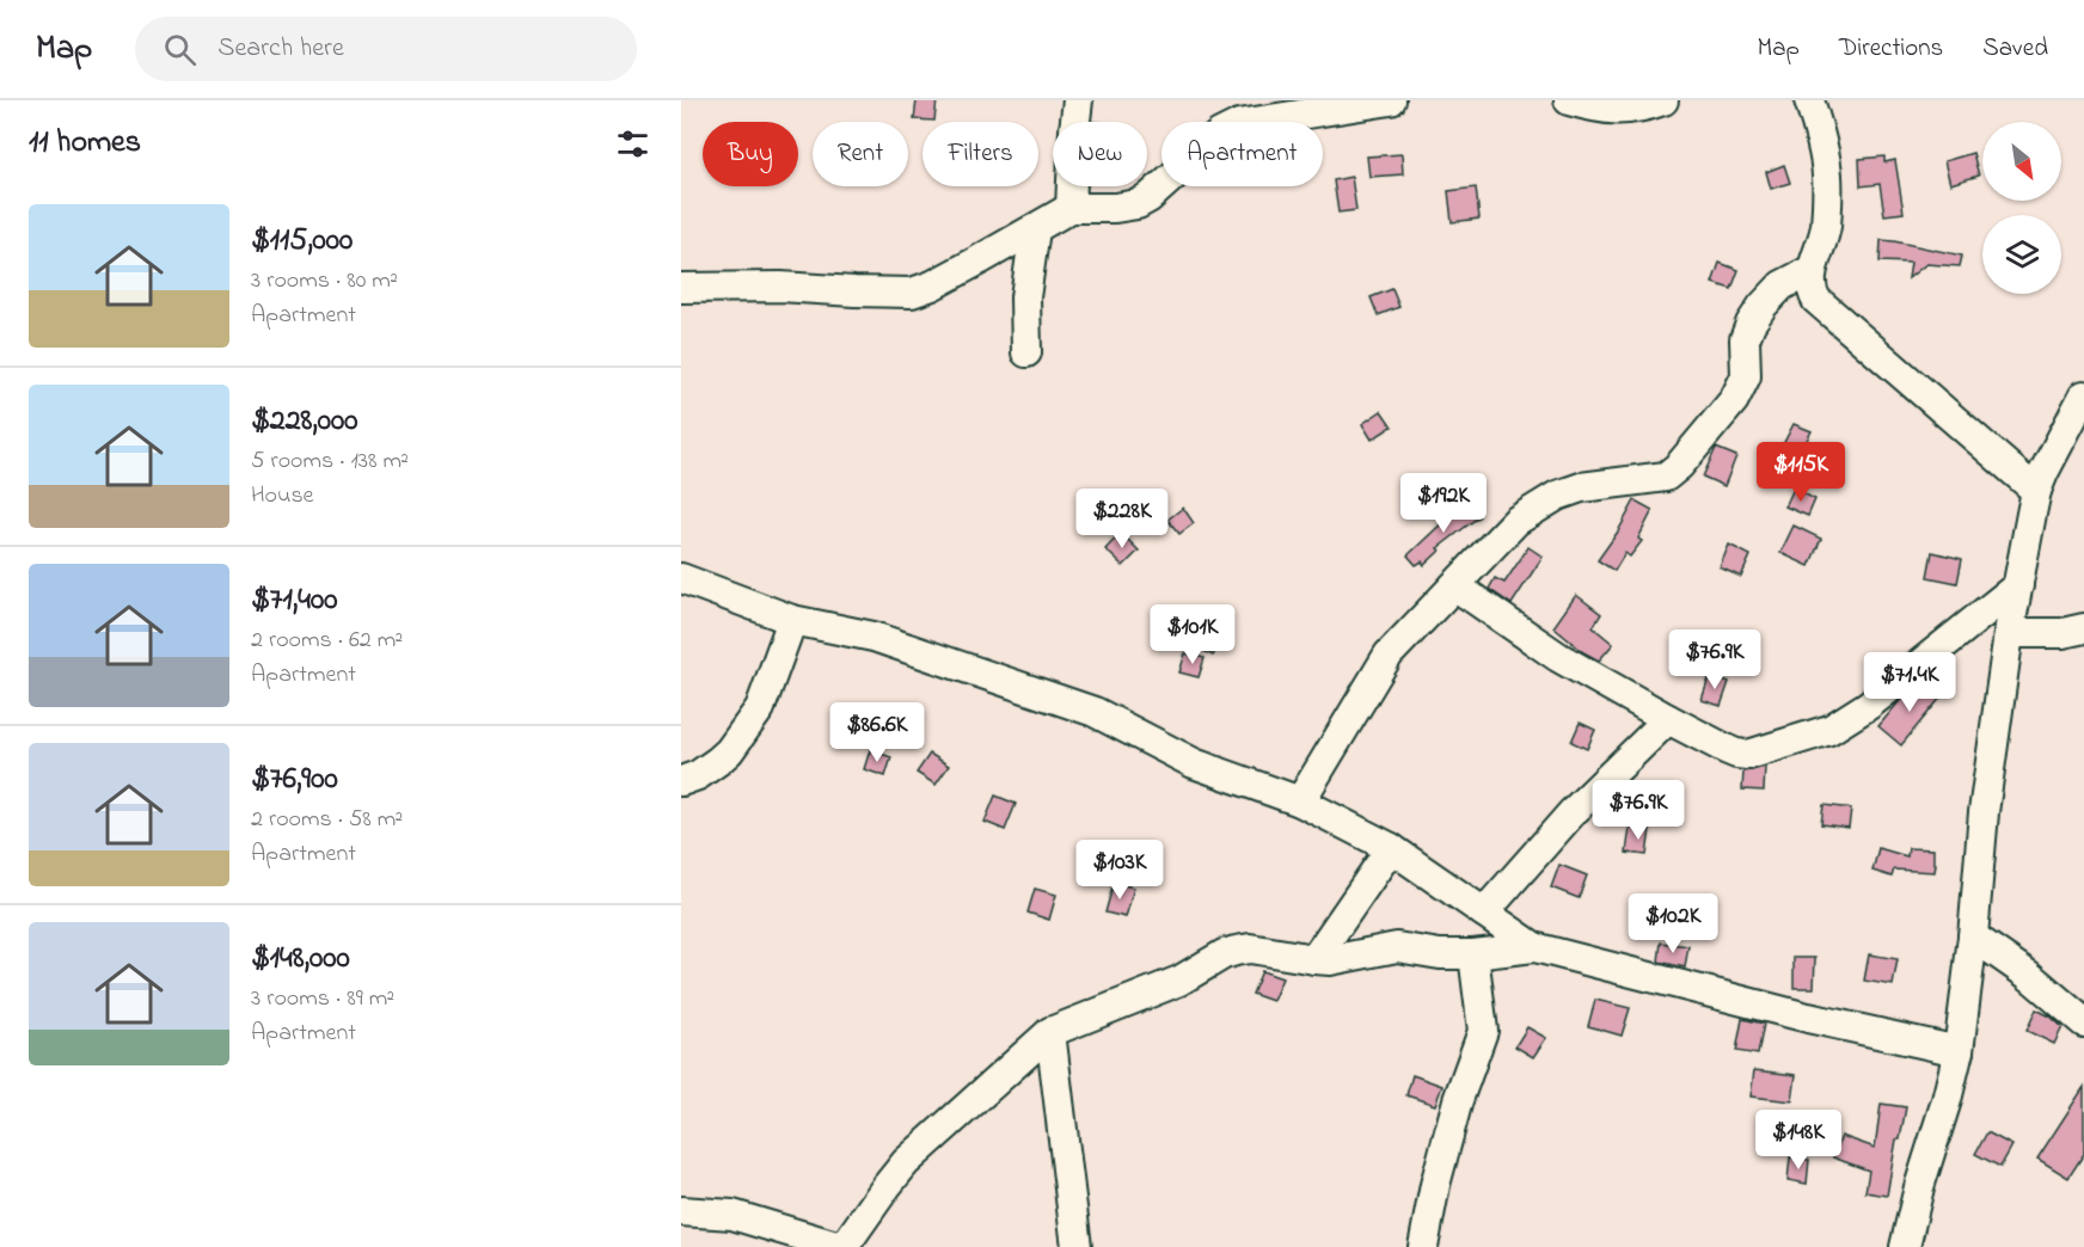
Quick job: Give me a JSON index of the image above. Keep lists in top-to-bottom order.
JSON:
{
  "north": "bottom right",
  "page": {
    "header": "Map",
    "search": "Search here",
    "nav": ["Map", "Directions", "Saved"],
    "heading": "11 homes",
    "chip": [
      "Buy",
      "Rent",
      "Filters",
      "New",
      "Apartment"
    ],
    "list": [
      {
        "name": "$115,000",
        "note": "3 rooms · 80 m² · Apartment"
      },
      {
        "name": "$228,000",
        "note": "5 rooms · 138 m² · House"
      },
      {
        "name": "$71,400",
        "note": "2 rooms · 62 m² · Apartment"
      },
      {
        "name": "$76,900",
        "note": "2 rooms · 58 m² · Apartment"
      },
      {
        "name": "$148,000",
        "note": "3 rooms · 89 m² · Apartment"
      }
    ],
    "price": [
      "$115K",
      "$192K",
      "$228K",
      "$101K",
      "$76.9K",
      "$71.4K",
      "$86.6K",
      "$76.9K",
      "$103K",
      "$102K",
      "$148K"
    ]
  }
}
